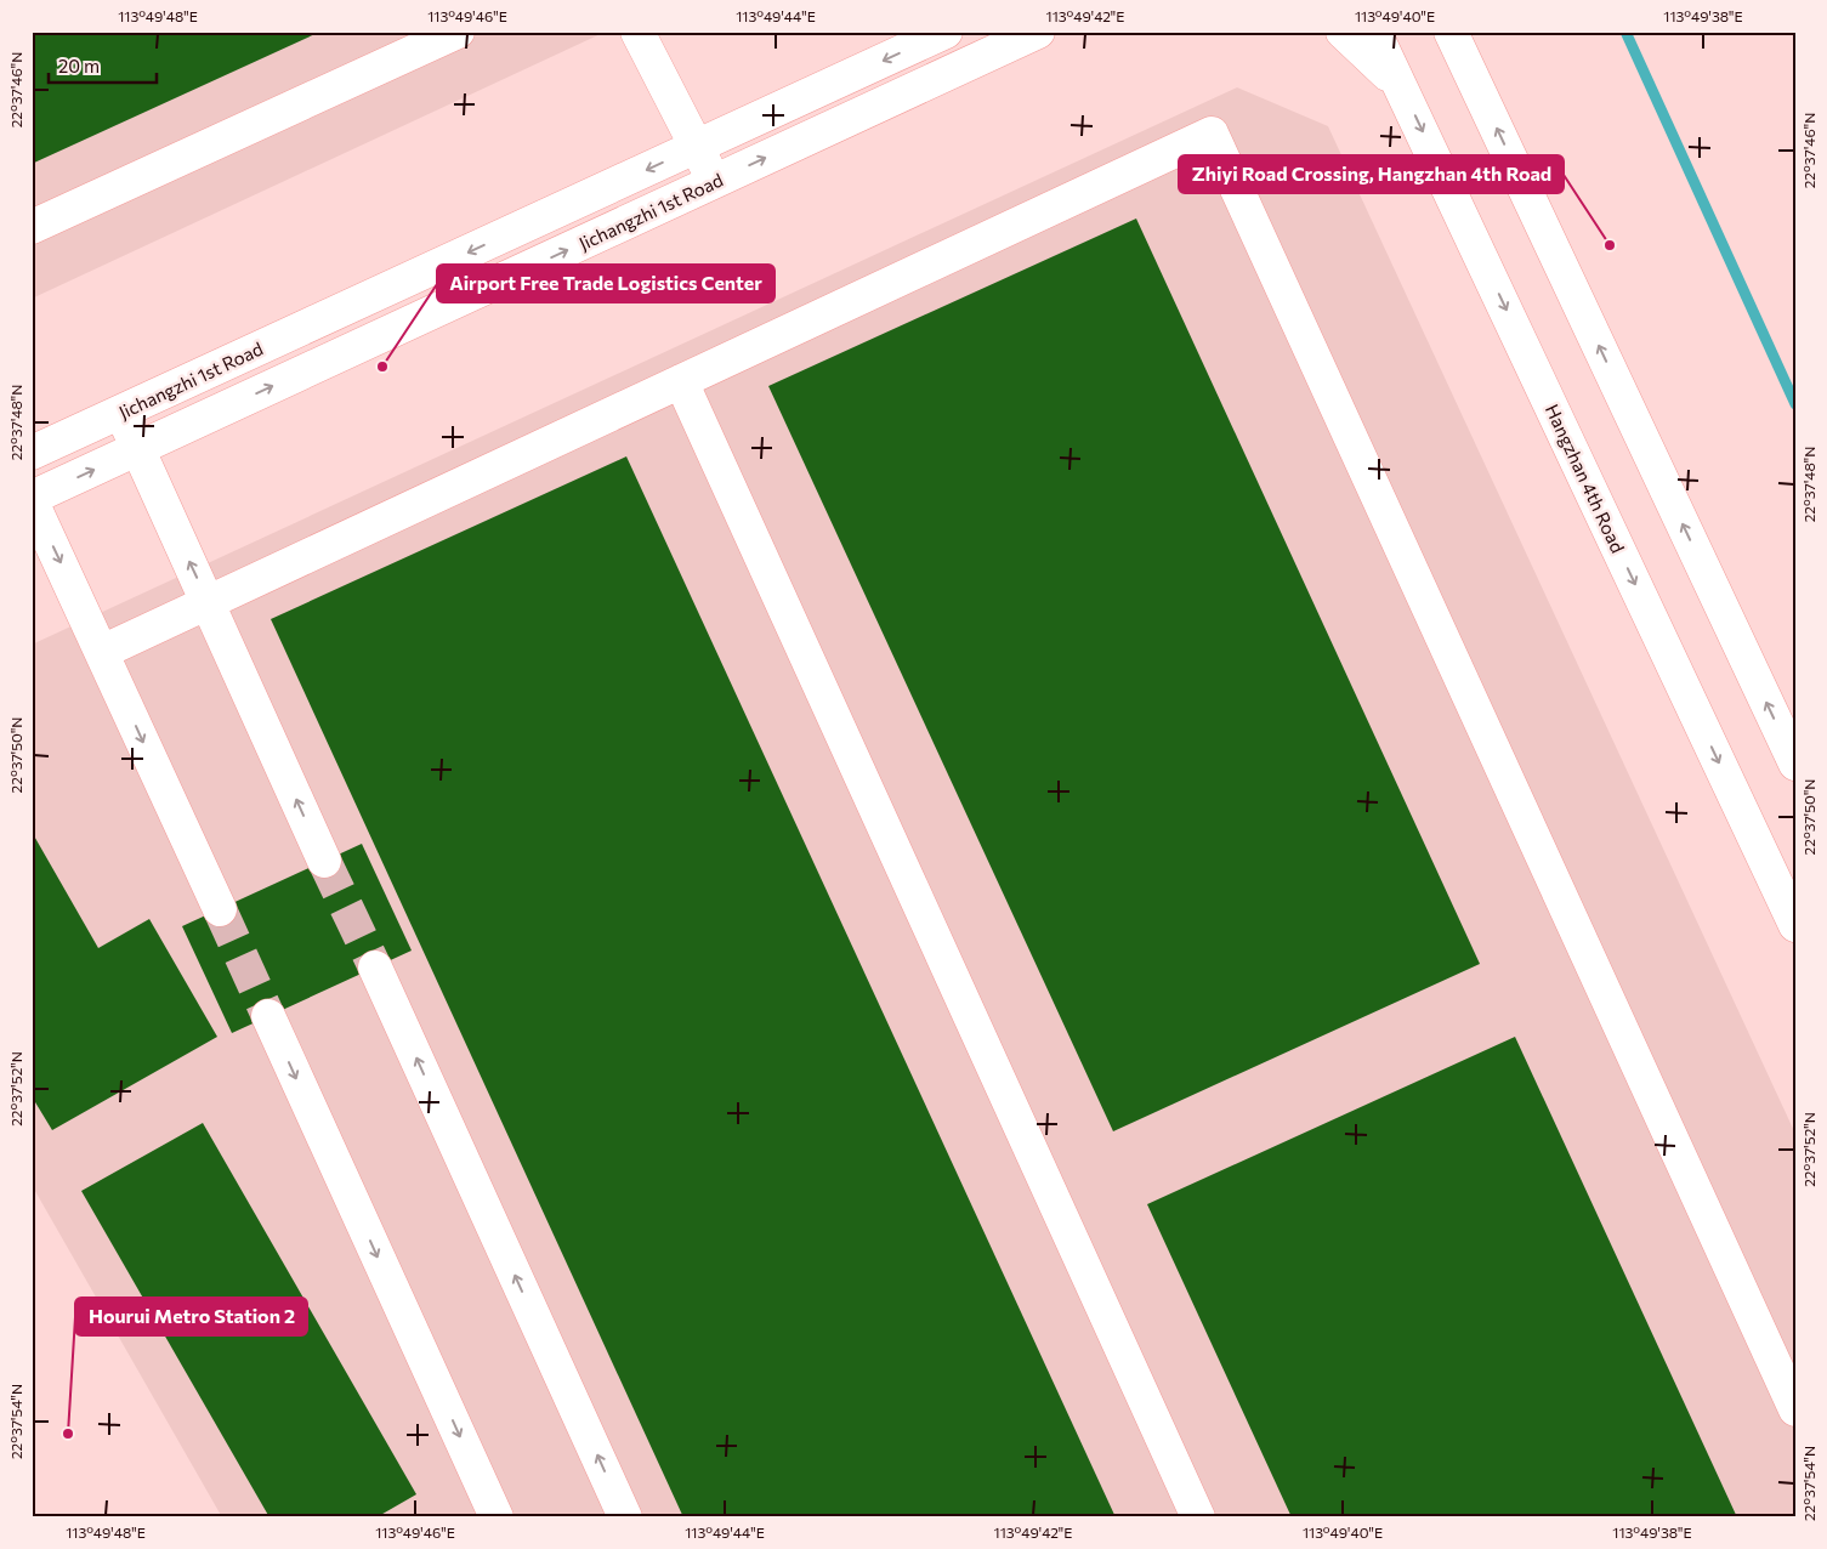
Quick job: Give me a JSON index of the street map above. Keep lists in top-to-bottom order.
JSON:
{
  "streets": {
    "street": ["Jichangzhi 1st Road", "Hangzhan 4th Road"]
  },
  "places": ["Zhiyi Road Crossing, Hangzhan 4th Road", "Airport Free Trade Logistics Center", "Hourui Metro Station 2"],
  "scale_bar": "20 m",
  "coordinates": [
    "113°49'48\"E",
    "113°49'46\"E",
    "113°49'44\"E",
    "113°49'42\"E",
    "113°49'40\"E",
    "113°49'38\"E",
    "22°37'46\"N",
    "22°37'48\"N",
    "22°37'50\"N",
    "22°37'52\"N",
    "22°37'54\"N"
  ]
}
